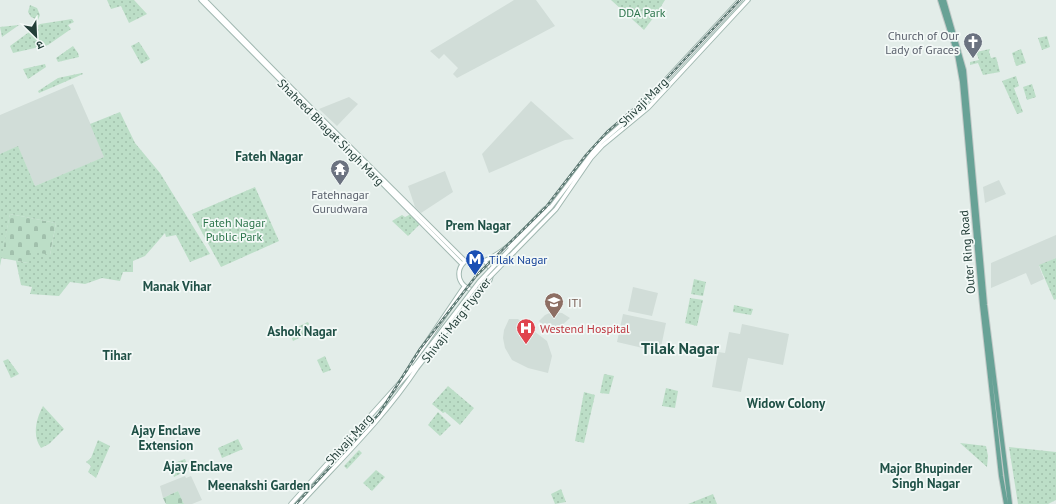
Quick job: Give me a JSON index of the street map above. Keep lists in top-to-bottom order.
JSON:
{
  "streets": {
    "main road": [
      "Shivaji Marg",
      "Shaheed Bhagat Singh Marg",
      "Outer Ring Road",
      "Shivaji Marg Flyover"
    ]
  },
  "crossings": [
    ["Shivaji Marg", "Shivaji Marg Flyover"]
  ],
  "districts": [
    "Fateh Nagar",
    "Prem Nagar",
    "Manak Vihar",
    "Ashok Nagar",
    "Tilak Nagar",
    "Tihar",
    "Widow Colony",
    "Ajay Enclave Extension",
    "Ajay Enclave",
    "Major Bhupinder Singh Nagar",
    "Meenakshi Garden"
  ],
  "parks": ["DDA Park", "Fateh Nagar Public Park"],
  "places": {
    "church": ["Church of Our Lady of Graces"],
    "temple": ["Fatehnagar Gurudwara"],
    "metro station": ["Tilak Nagar"],
    "school or university": ["ITI"],
    "hospital": ["Westend Hospital"]
  },
  "north": "bottom right"
}
